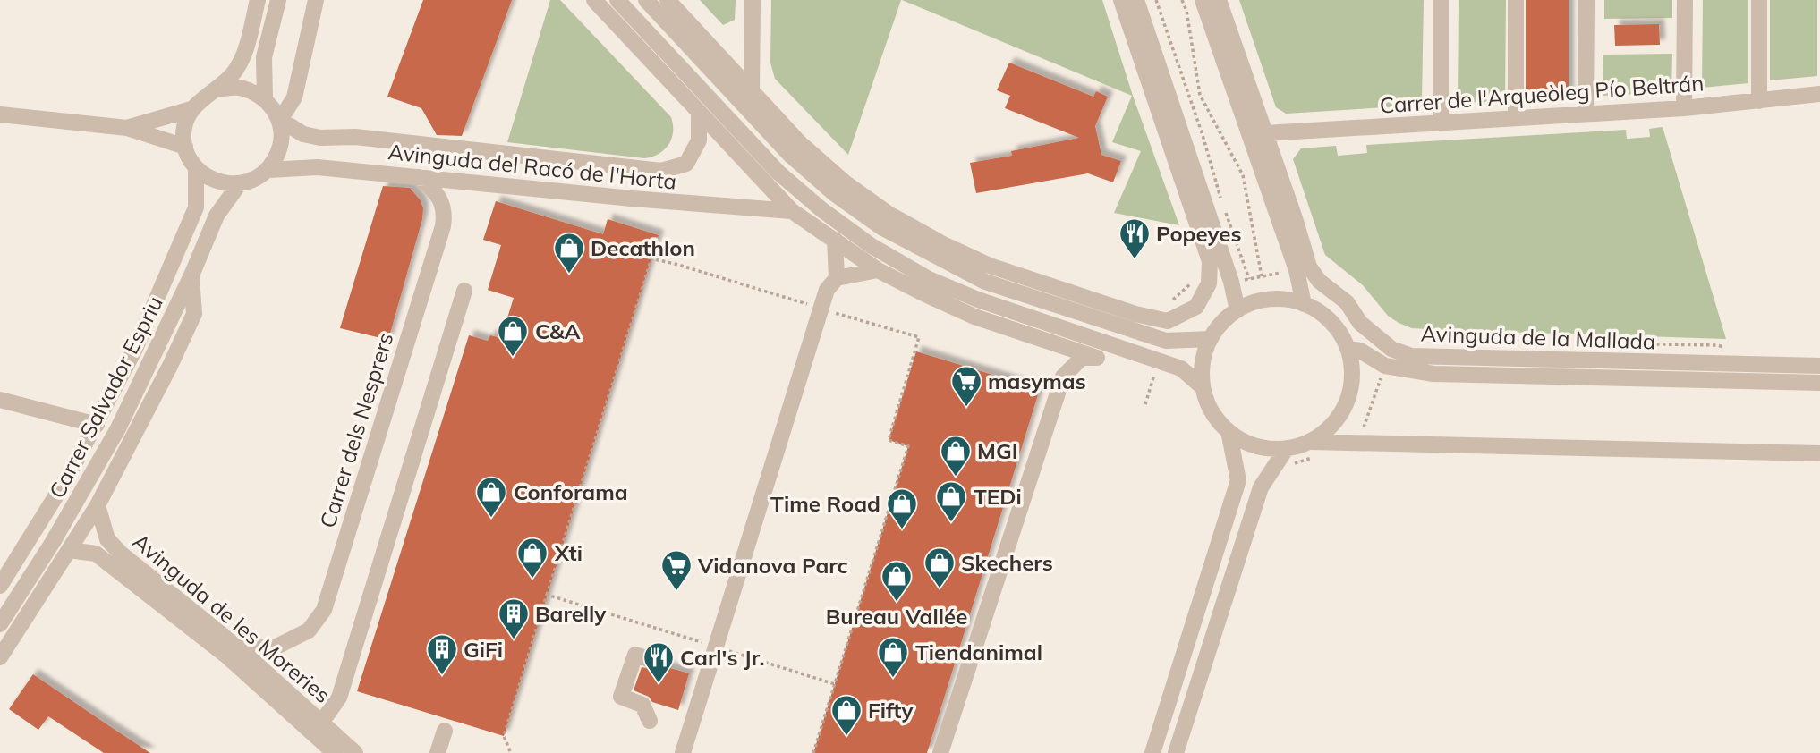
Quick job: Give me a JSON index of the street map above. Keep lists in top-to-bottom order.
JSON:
{
  "streets": {
    "street": [
      "Carrer de l'Arqueòleg Pío Beltrán",
      "Avinguda del Racó de l'Horta",
      "Avinguda de la Mallada",
      "Carrer Salvador Espriu",
      "Carrer dels Nesprers",
      "Avinguda de les Moreries"
    ]
  },
  "crossings": [
    ["Carrer de l'Arqueòleg Pío Beltrán", "Avinguda de la Mallada"],
    ["Avinguda del Racó de l'Horta", "Carrer Salvador Espriu"],
    ["Avinguda del Racó de l'Horta", "Carrer dels Nesprers"],
    ["Carrer dels Nesprers", "Avinguda de les Moreries"]
  ],
  "places": {
    "restaurant": ["Popeyes", "Carl's Jr."],
    "shop": [
      "Decathlon",
      "C&A",
      "MGI",
      "Conforama",
      "TEDi",
      "Time Road",
      "Xti",
      "Skechers",
      "Bureau Vallée",
      "Tiendanimal",
      "Fifty"
    ],
    "supermarket": ["masymas", "Vidanova Parc"],
    "building": ["Barelly", "GiFi"]
  }
}
